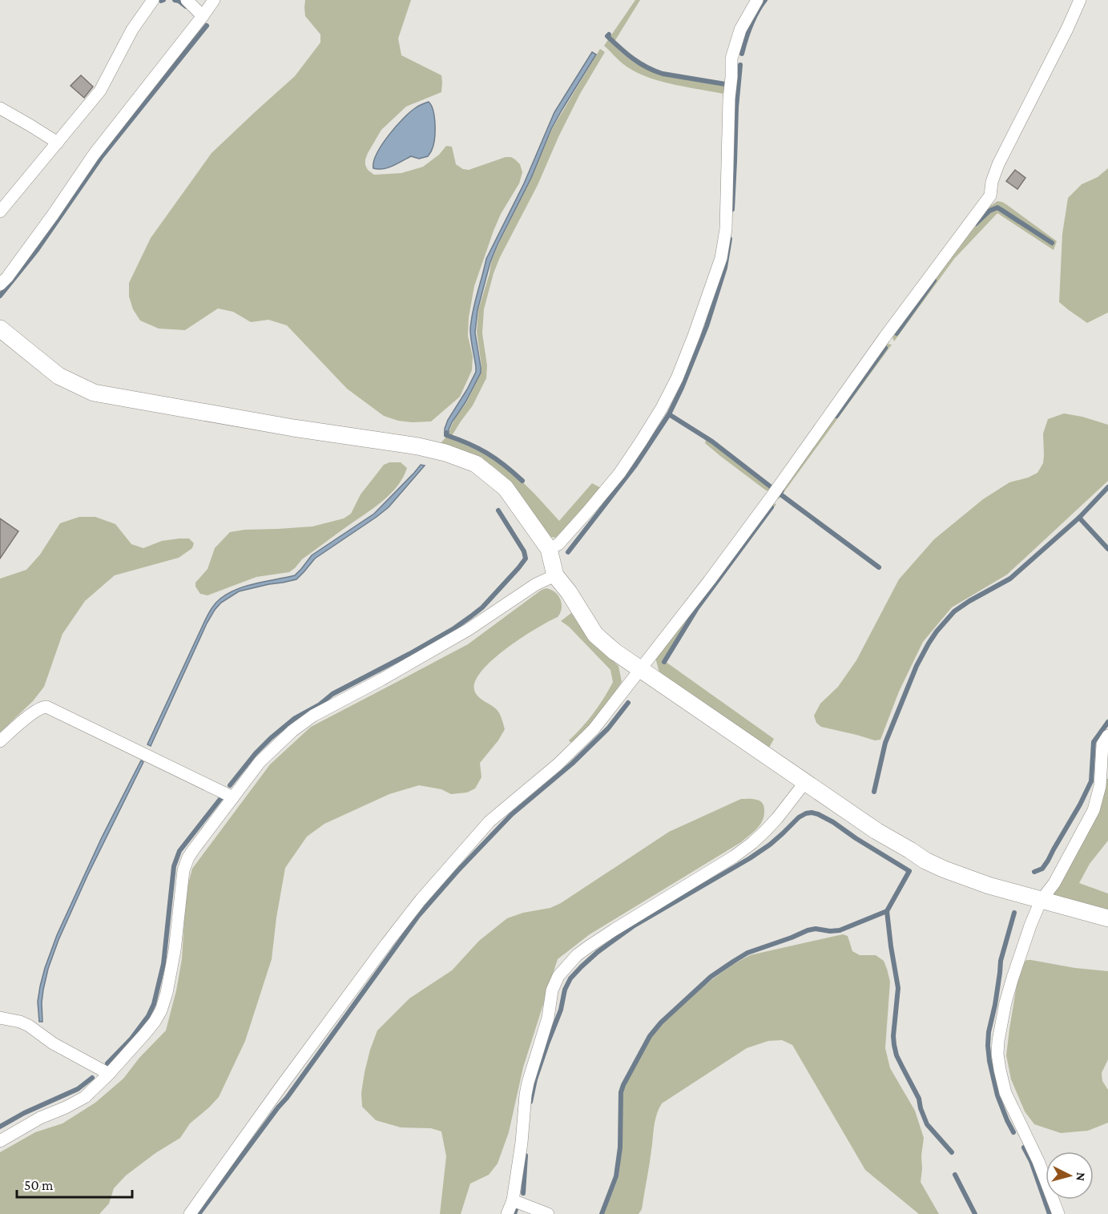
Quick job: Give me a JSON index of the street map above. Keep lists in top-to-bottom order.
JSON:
{
  "scale_bar": "50 m",
  "north": "right"
}
